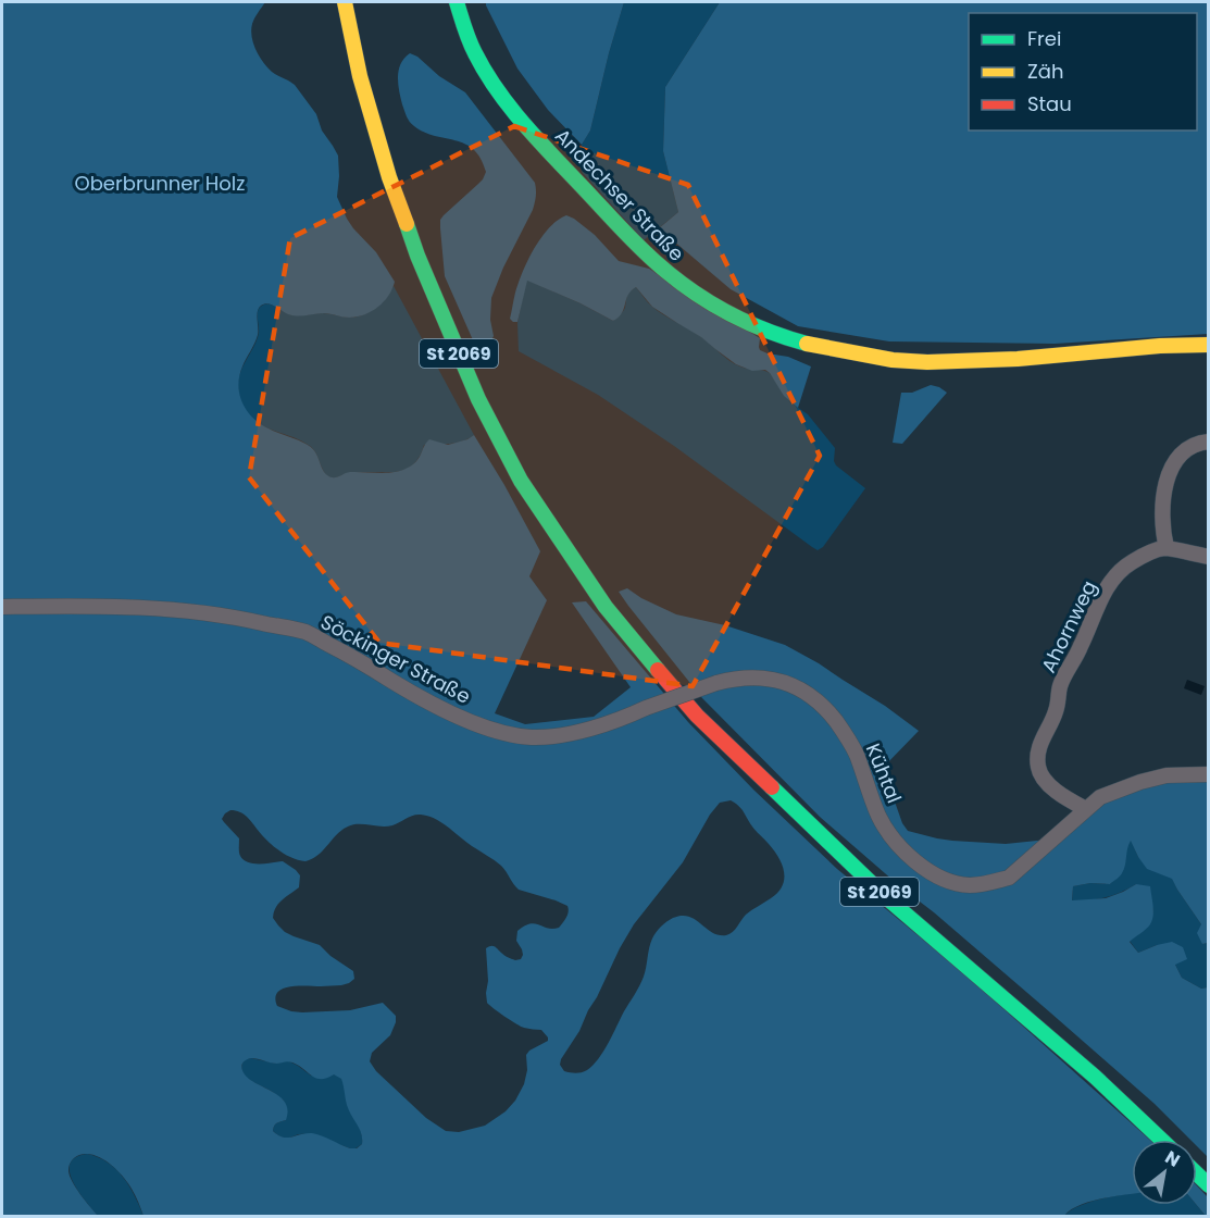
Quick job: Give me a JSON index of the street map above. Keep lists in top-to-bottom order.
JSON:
{
  "streets": {
    "main road": ["Andechser Straße", "St 2069"],
    "street": ["Ahornweg", "Söckinger Straße", "Kühtal"]
  },
  "crossings": [
    ["Ahornweg", "Kühtal"],
    ["Söckinger Straße", "Kühtal"]
  ],
  "parks": ["Oberbrunner Holz"],
  "legend": ["Frei", "Zäh", "Stau"],
  "north": "top right"
}
